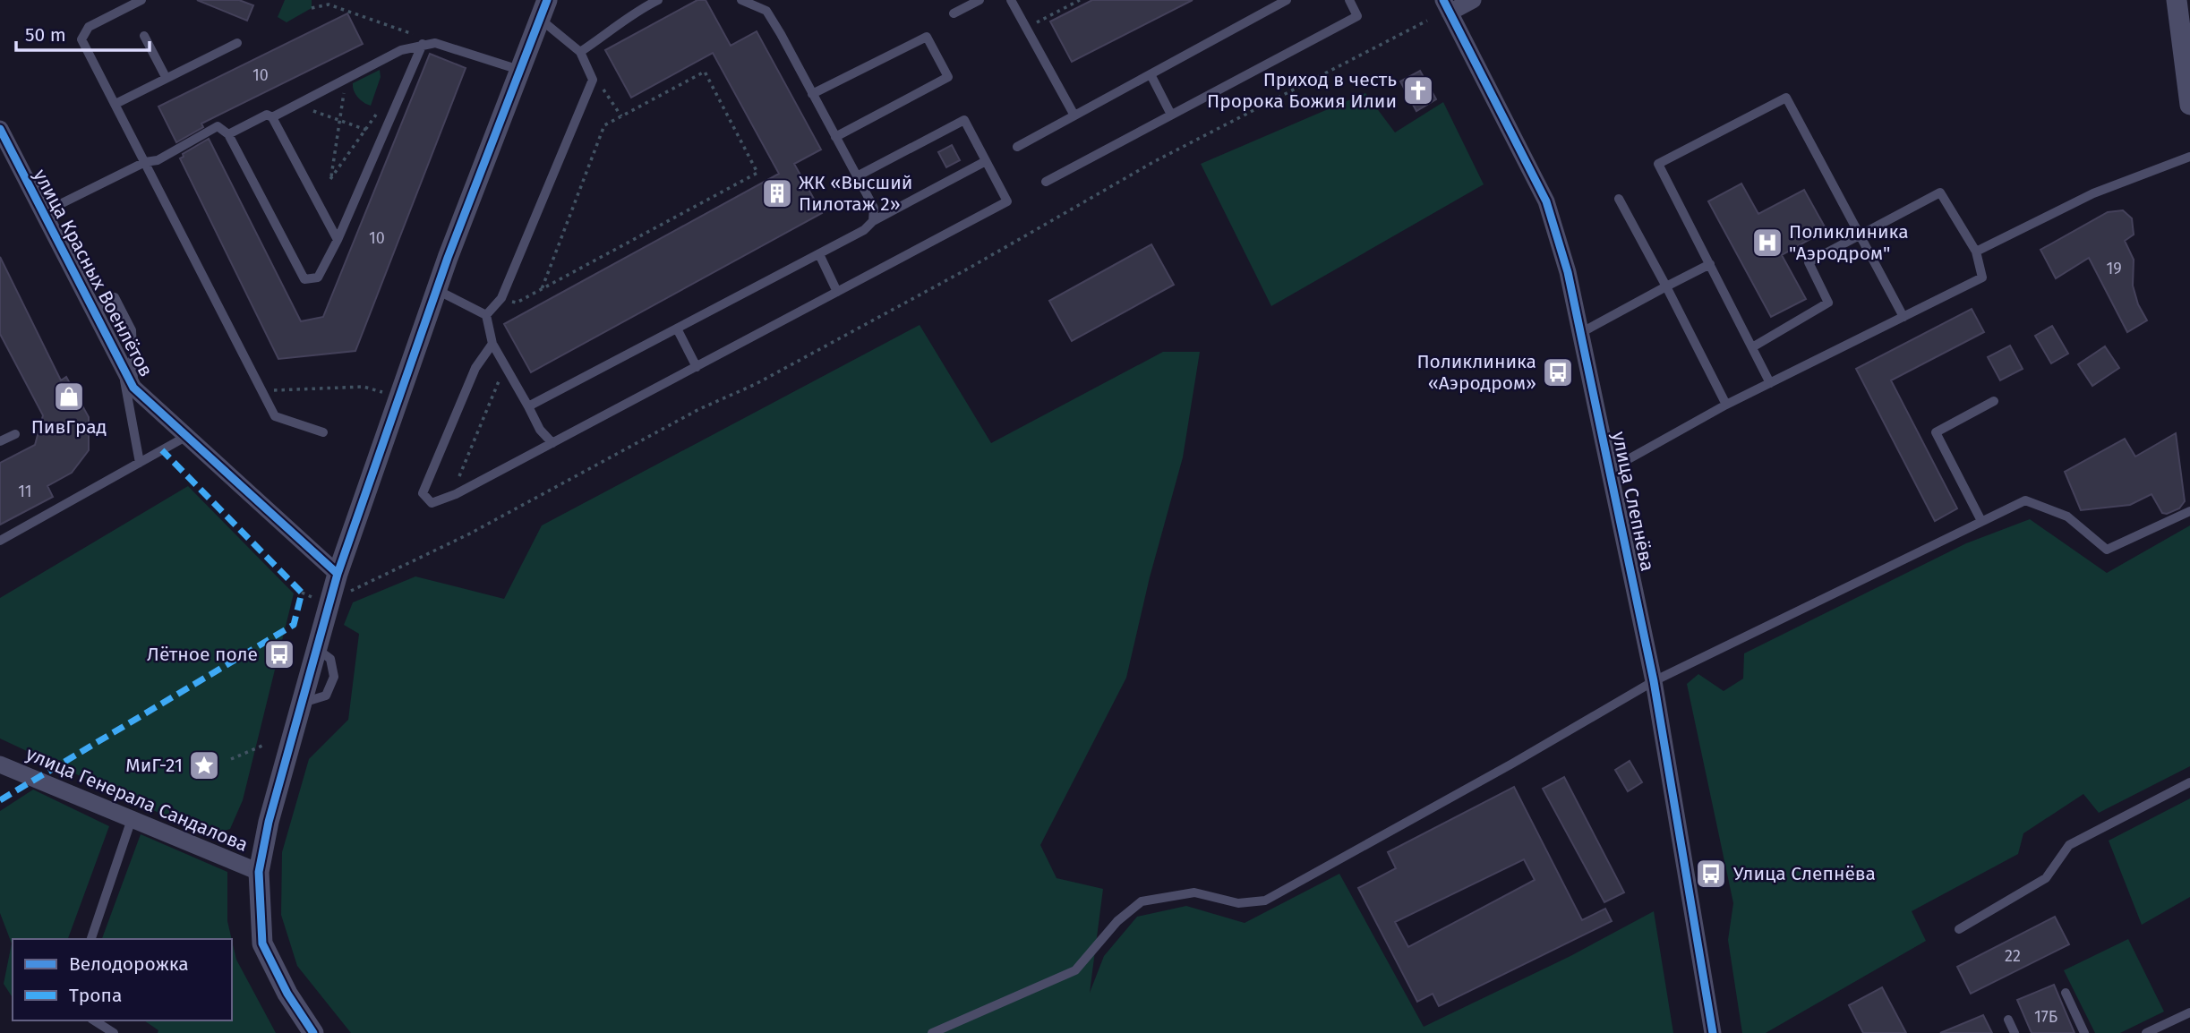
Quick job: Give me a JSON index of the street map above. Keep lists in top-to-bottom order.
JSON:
{
  "streets": {
    "street": ["улица Красных Военлётов", "улица Слепнёва", "улица Генерала Сандалова"]
  },
  "places": {
    "church": ["Приход в честь Пророка Божия Илии"],
    "building": ["ЖК «Высший Пилотаж 2»"],
    "hospital": ["Поликлиника \"Аэродром\""],
    "bus stop": ["Поликлиника «Аэродром»", "Лётное поле", "Улица Слепнёва"],
    "shop": ["ПивГрад"],
    "place": ["МиГ-21"]
  },
  "house_numbers": [
    "10",
    "10",
    "19",
    "11",
    "22",
    "17Б"
  ],
  "legend": ["Велодорожка", "Тропа"],
  "scale_bar": "50 m"
}
